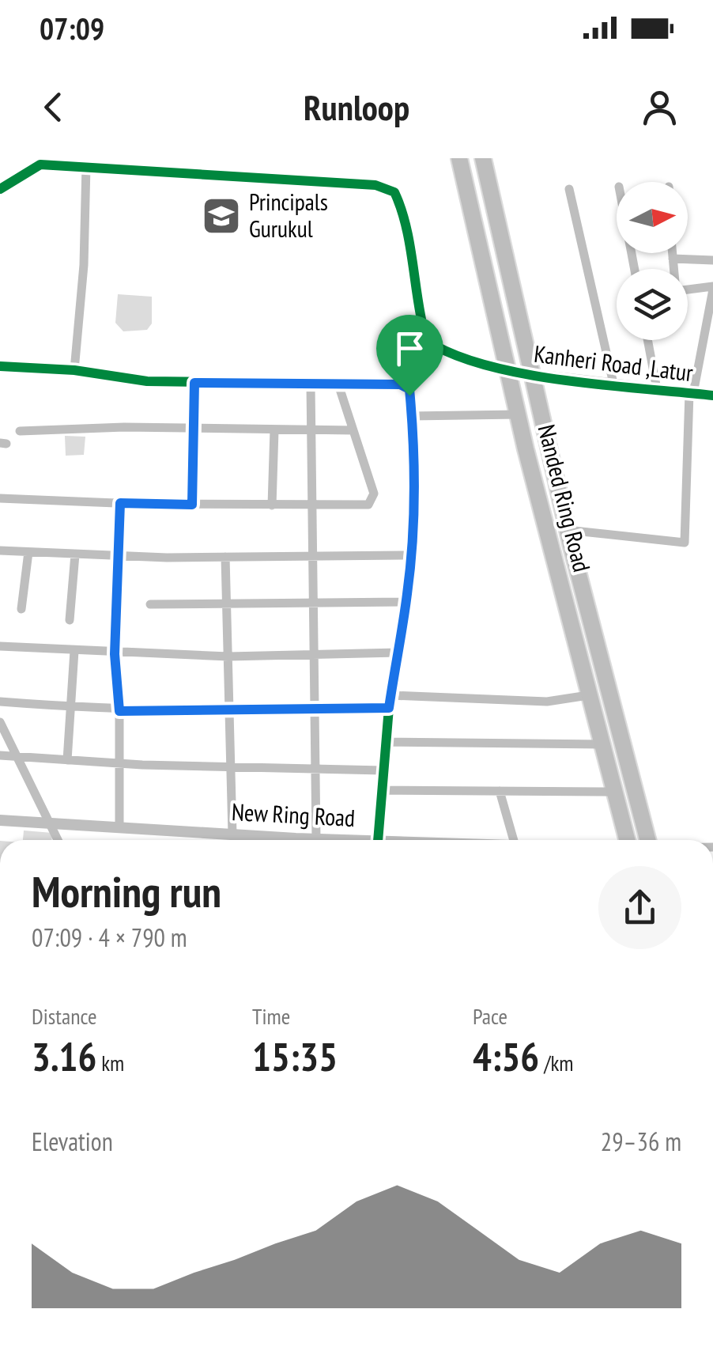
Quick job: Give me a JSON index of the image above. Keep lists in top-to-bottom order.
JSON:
{
  "streets": {
    "highway": ["Nanded Ring Road"],
    "street": ["Kanheri Road ,Latur", "New Ring Road"]
  },
  "crossings": [
    ["Kanheri Road ,Latur", "Nanded Ring Road"]
  ],
  "places": {
    "school or university": ["Principals Gurukul"]
  },
  "north": "right",
  "page": {
    "status": "07:09",
    "header": "Runloop",
    "heading": ["Morning run", "07:09 · 4 × 790 m"],
    "stats": [
      ["Distance", "3.16 km"],
      ["Time", "15:35"],
      ["Pace", "4:56 /km"]
    ],
    "chart": ["Elevation", "29–36 m"]
  }
}
